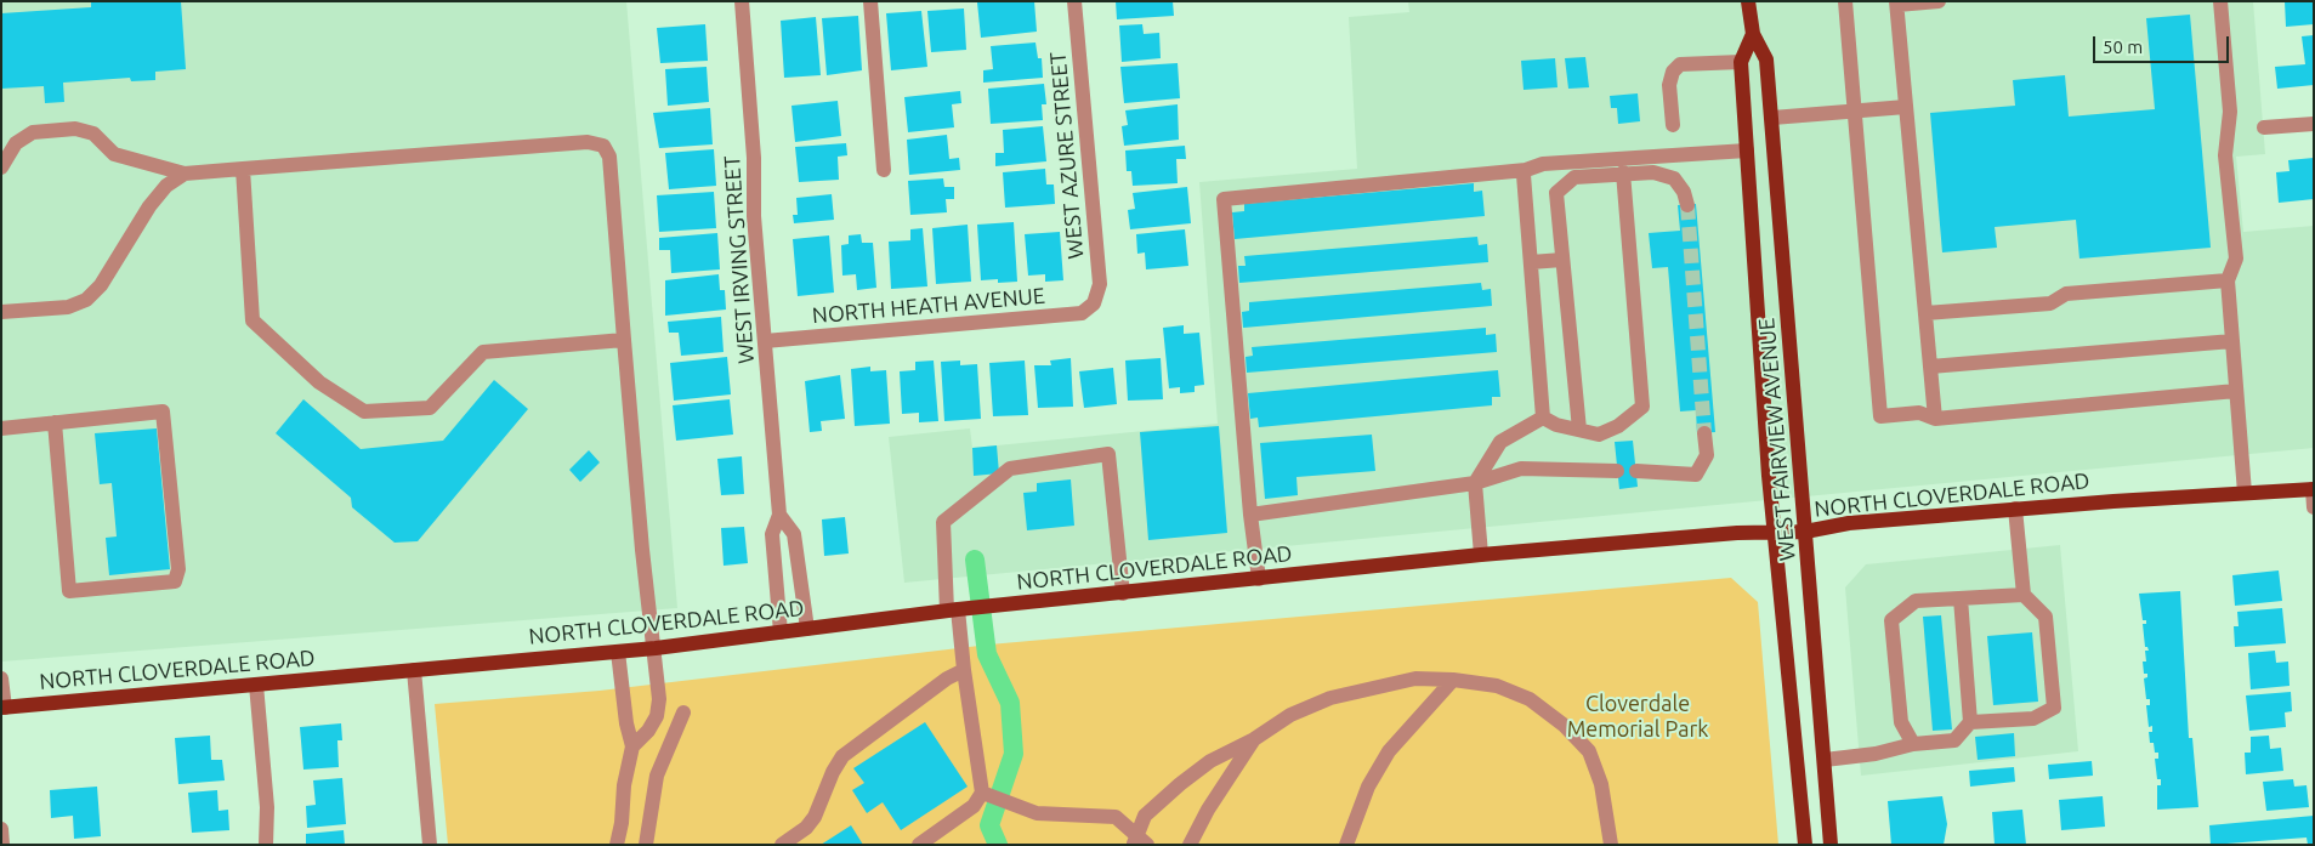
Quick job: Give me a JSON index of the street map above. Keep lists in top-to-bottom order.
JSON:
{
  "streets": {
    "main road": ["WEST FAIRVIEW AVENUE", "NORTH CLOVERDALE ROAD"],
    "street": ["WEST AZURE STREET", "WEST IRVING STREET", "NORTH HEATH AVENUE"]
  },
  "crossings": [
    ["WEST AZURE STREET", "NORTH HEATH AVENUE"],
    ["WEST IRVING STREET", "NORTH HEATH AVENUE"],
    ["WEST IRVING STREET", "NORTH CLOVERDALE ROAD"],
    ["WEST FAIRVIEW AVENUE", "NORTH CLOVERDALE ROAD"]
  ],
  "parks": ["Cloverdale Memorial Park"],
  "scale_bar": "50 m"
}
